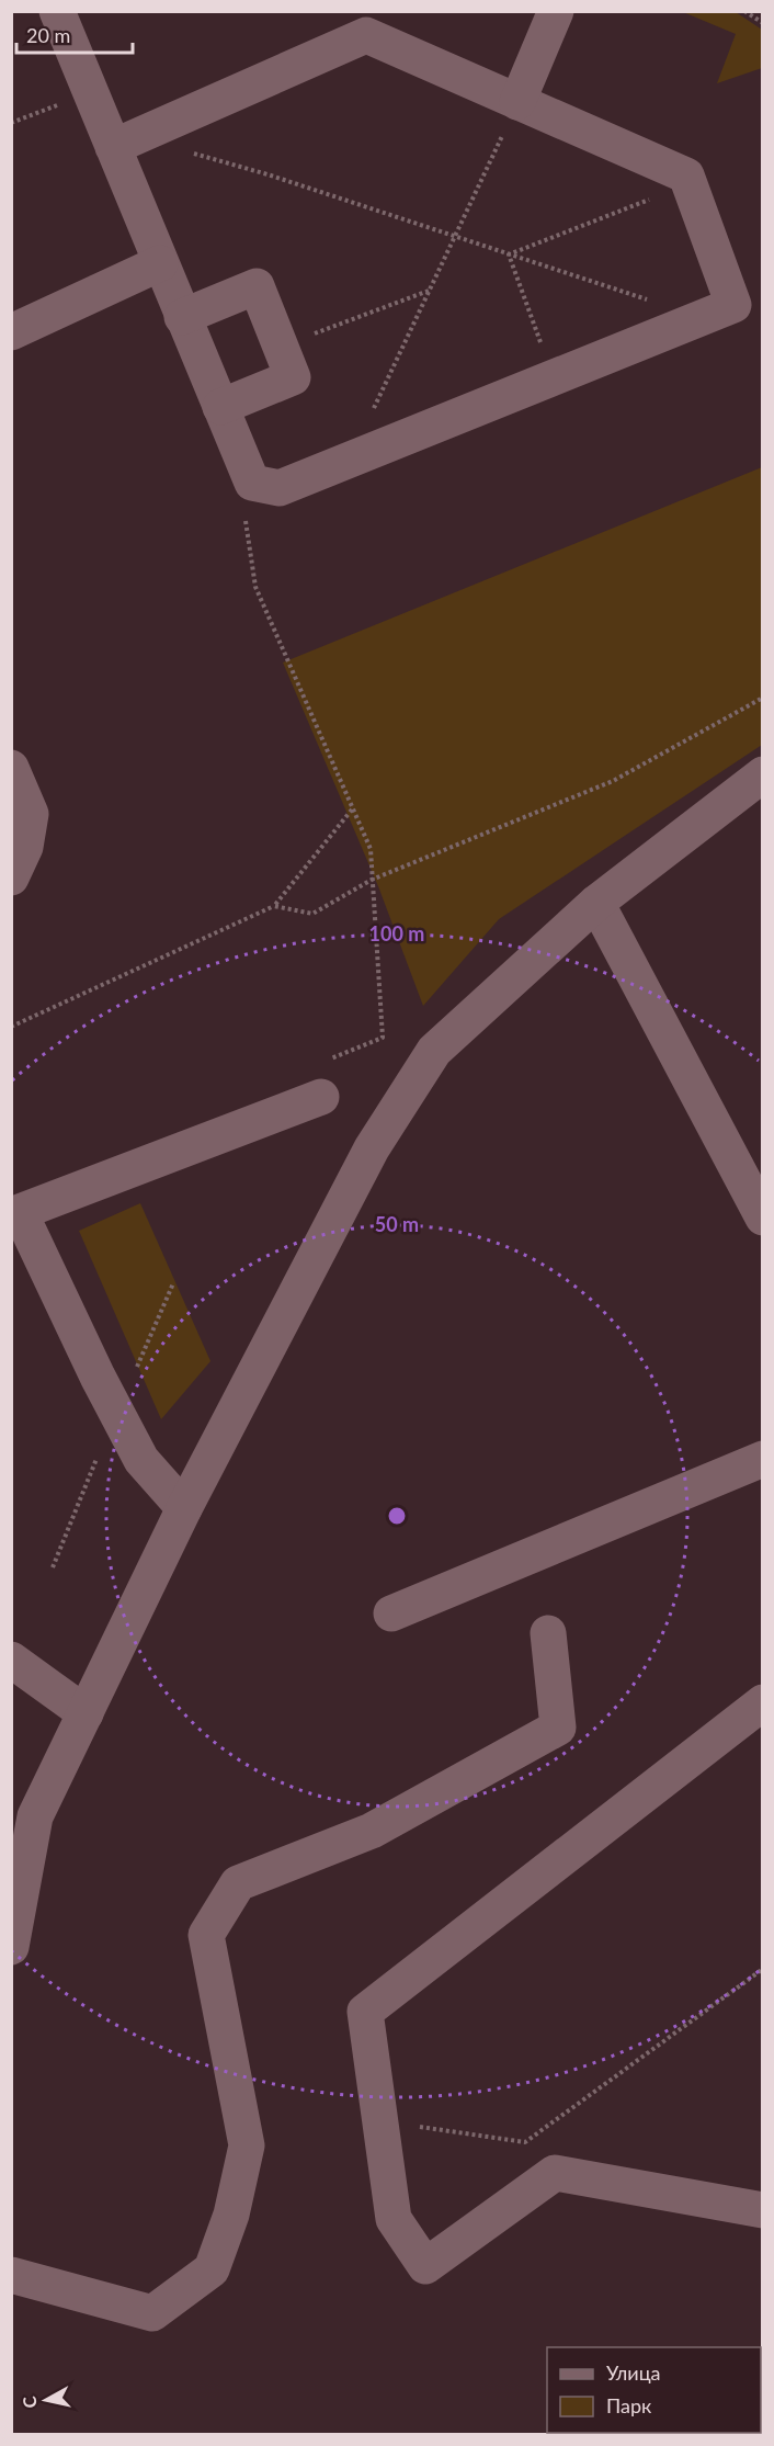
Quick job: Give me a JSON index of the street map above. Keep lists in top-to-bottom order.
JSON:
{
  "legend": ["Улица", "Парк"],
  "scale_bar": "20 m",
  "north": "left",
  "rings": ["100 m", "50 m"]
}
